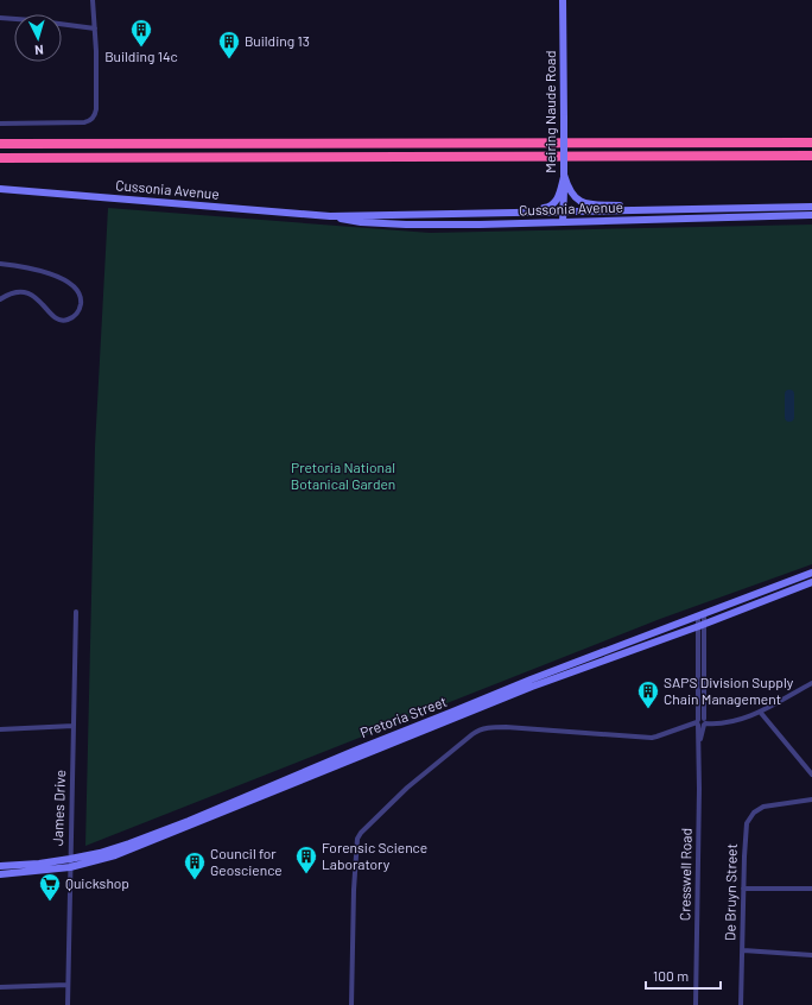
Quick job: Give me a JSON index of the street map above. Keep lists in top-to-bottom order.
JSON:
{
  "streets": {
    "main road": ["Meiring Naude Road", "Cussonia Avenue", "Pretoria Street"],
    "street": ["James Drive", "Cresswell Road", "De Bruyn Street"]
  },
  "crossings": [
    ["Meiring Naude Road", "Cussonia Avenue"],
    ["Pretoria Street", "James Drive"],
    ["Pretoria Street", "Cresswell Road"]
  ],
  "parks": ["Pretoria National Botanical Garden"],
  "places": {
    "building": [
      "Building 14c",
      "Building 13",
      "SAPS Division Supply Chain Management",
      "Forensic Science Laboratory",
      "Council for Geoscience"
    ],
    "supermarket": ["Quickshop"]
  },
  "scale_bar": "100 m",
  "north": "bottom"
}
